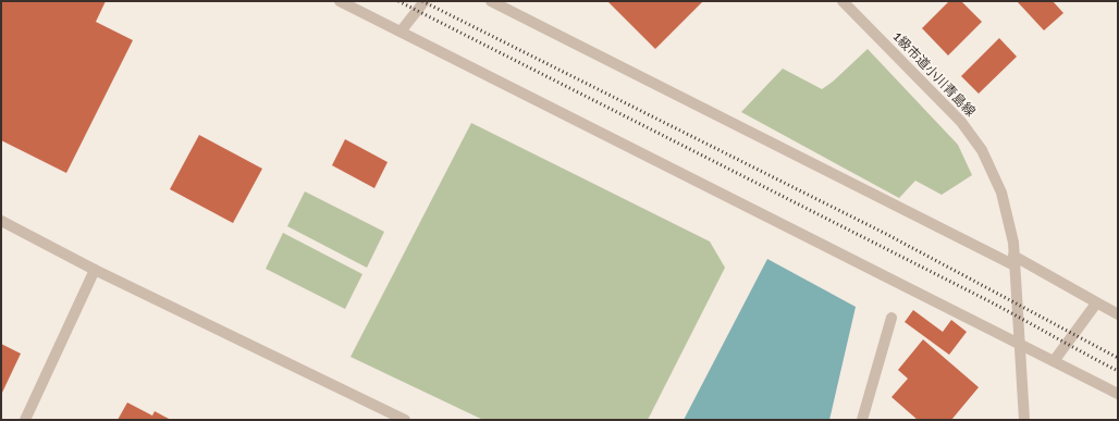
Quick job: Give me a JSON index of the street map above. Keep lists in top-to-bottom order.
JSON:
{
  "streets": {
    "street": ["1級市道小川青島線"]
  }
}
